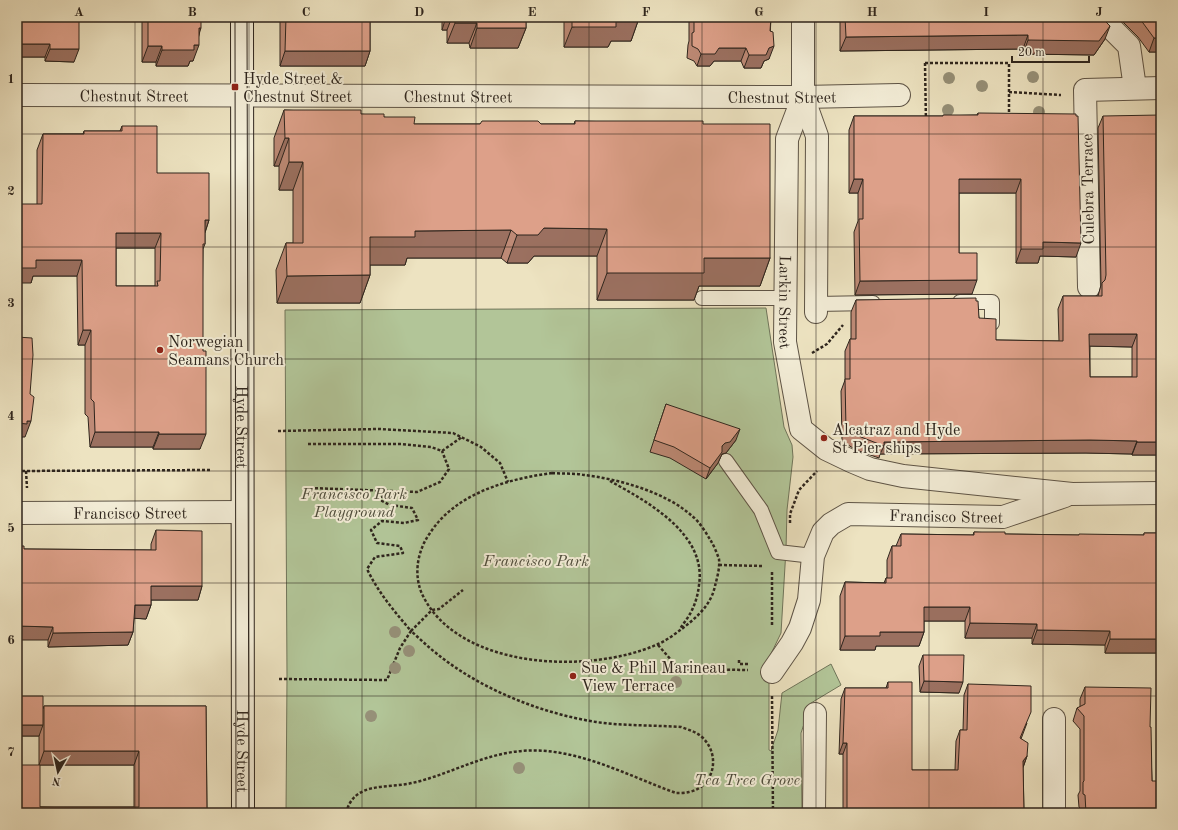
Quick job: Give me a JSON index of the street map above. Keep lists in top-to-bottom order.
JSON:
{
  "streets": {
    "street": [
      "Chestnut Street",
      "Culebra Terrace",
      "Larkin Street",
      "Hyde Street",
      "Francisco Street"
    ]
  },
  "crossings": [
    ["Chestnut Street", "Larkin Street"],
    ["Chestnut Street", "Hyde Street"],
    ["Larkin Street", "Francisco Street"],
    ["Hyde Street", "Francisco Street"]
  ],
  "parks": ["Francisco Park Playground", "Francisco Park", "Tea Tree Grove"],
  "places": {
    "transit": ["Hyde Street & Chestnut Street"],
    "other": ["Norwegian Seamans Church", "Alcatraz and Hyde St Pier ships", "Sue & Phil Marineau View Terrace"]
  },
  "scale_bar": "20 m",
  "north": "bottom",
  "grid": {
    "columns": [
      "A",
      "B",
      "C",
      "D",
      "E",
      "F",
      "G",
      "H",
      "I",
      "J"
    ],
    "rows": [
      "1",
      "2",
      "3",
      "4",
      "5",
      "6",
      "7"
    ]
  }
}
